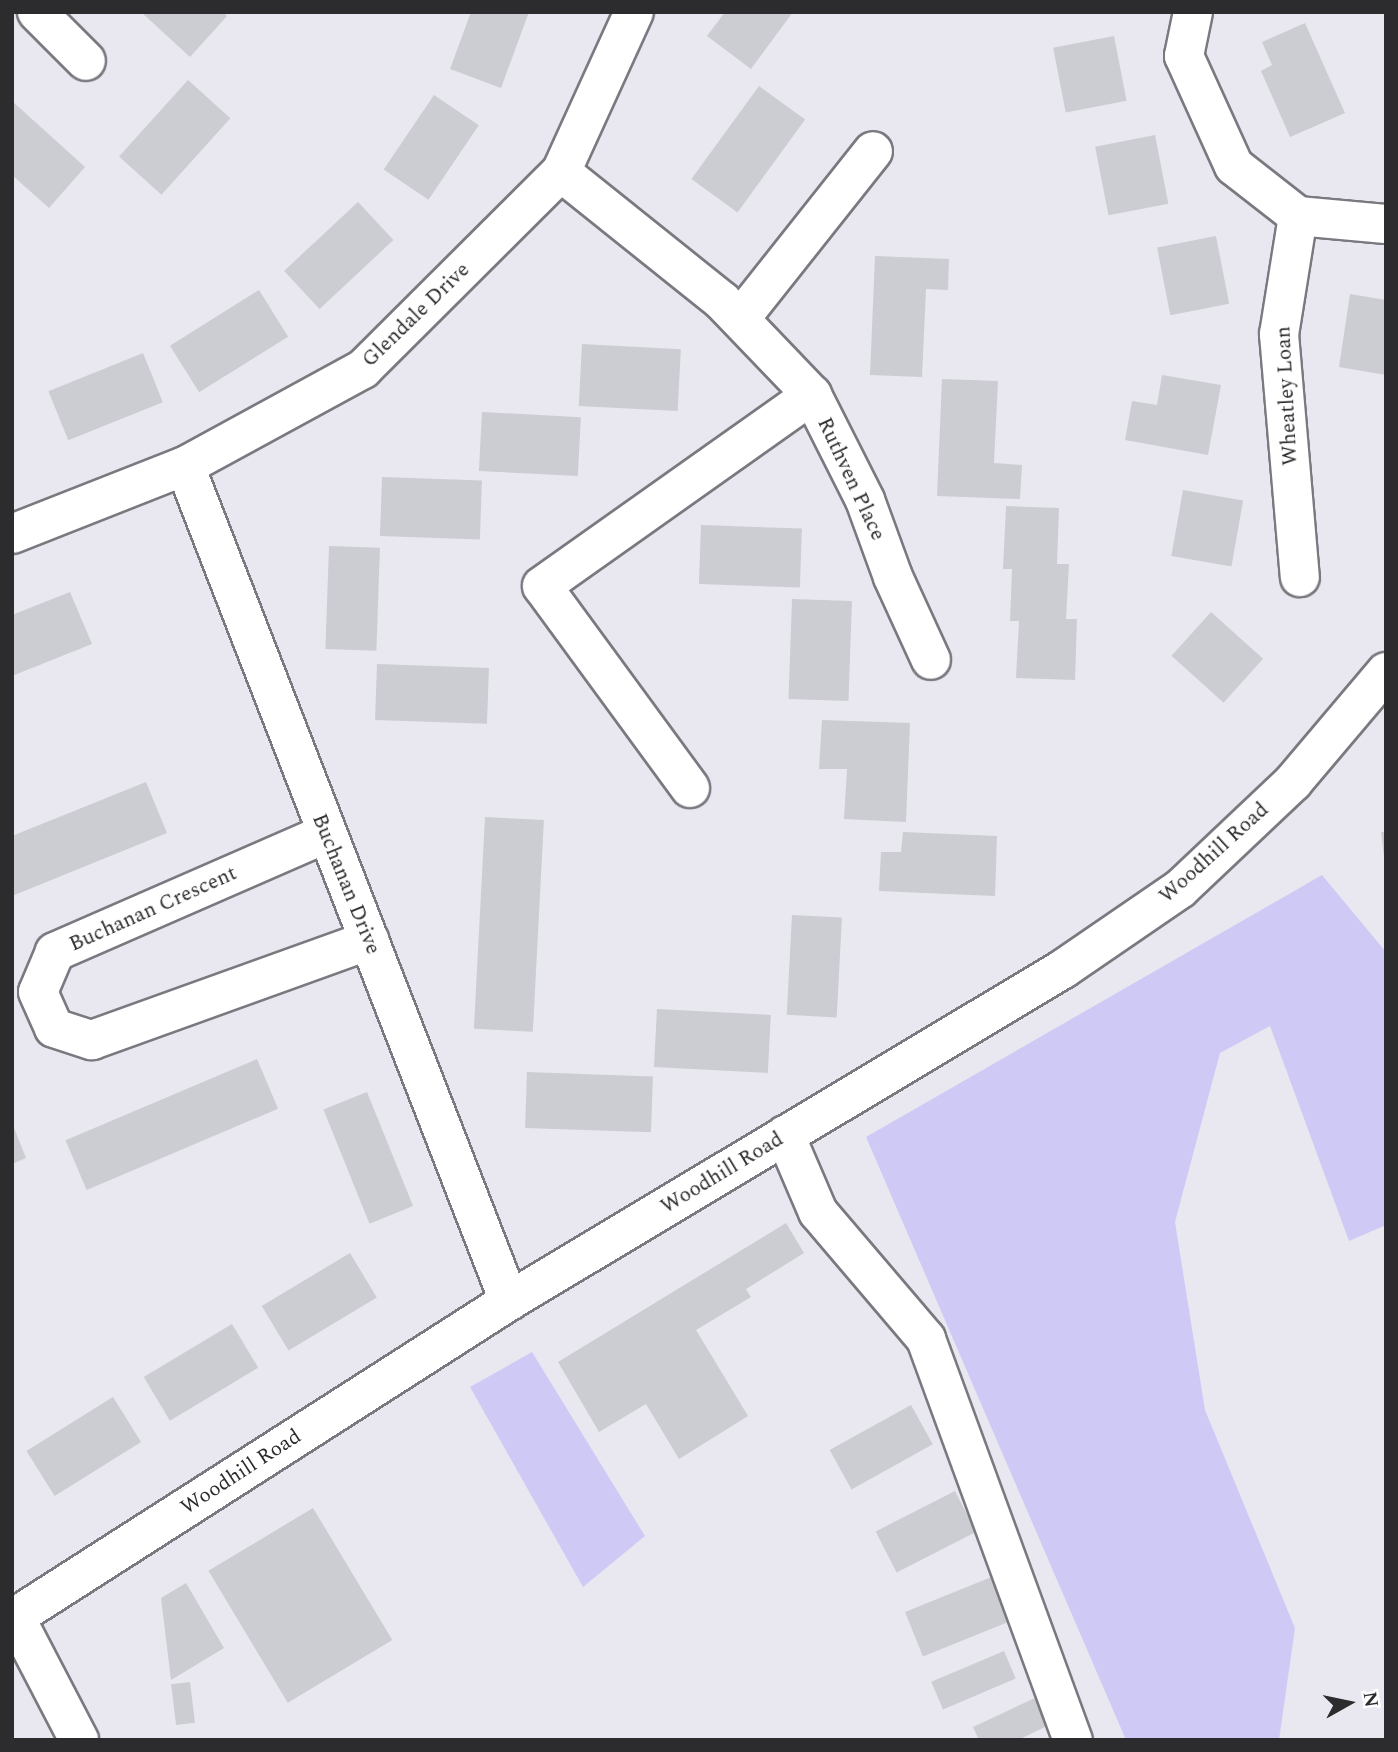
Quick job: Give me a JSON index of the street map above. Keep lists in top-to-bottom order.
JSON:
{
  "streets": {
    "street": [
      "Glendale Drive",
      "Wheatley Loan",
      "Ruthven Place",
      "Woodhill Road",
      "Buchanan Drive",
      "Buchanan Crescent"
    ]
  },
  "crossings": [
    ["Glendale Drive", "Ruthven Place"],
    ["Glendale Drive", "Buchanan Drive"],
    ["Woodhill Road", "Buchanan Drive"],
    ["Buchanan Drive", "Buchanan Crescent"]
  ],
  "north": "right"
}
